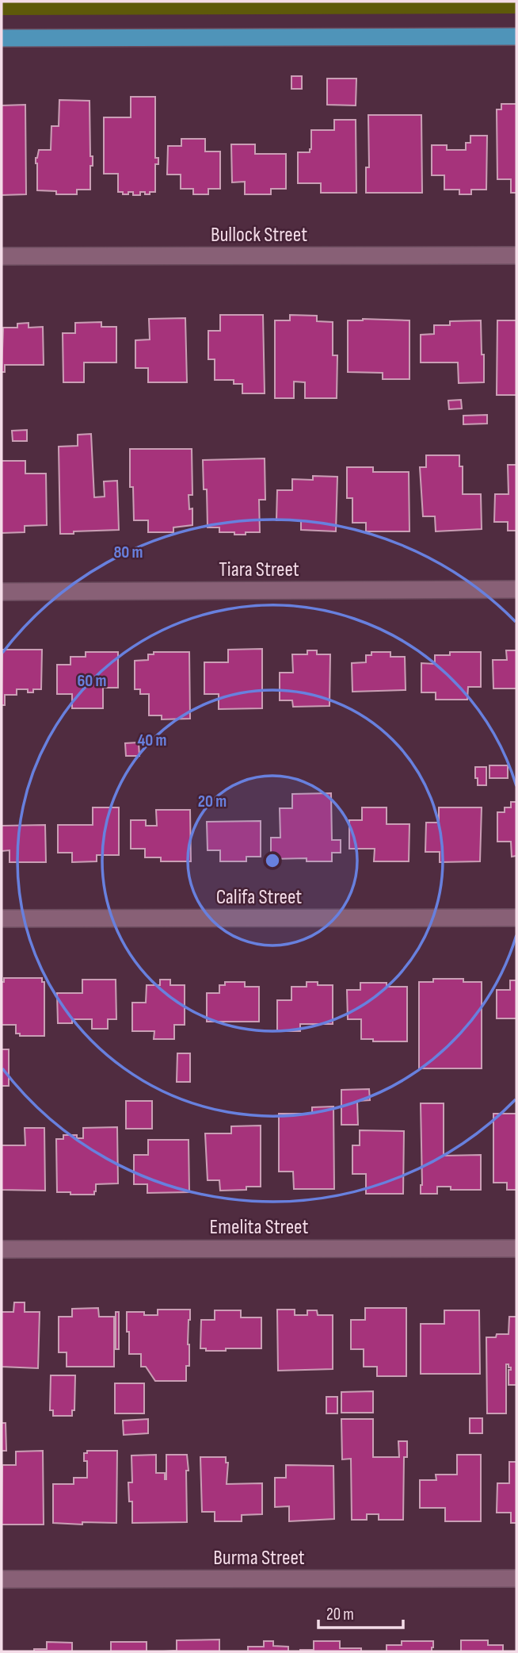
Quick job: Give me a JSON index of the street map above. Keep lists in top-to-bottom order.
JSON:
{
  "streets": {
    "street": [
      "Bullock Street",
      "Tiara Street",
      "Califa Street",
      "Emelita Street",
      "Burma Street"
    ]
  },
  "scale_bar": "20 m",
  "rings": [
    "80 m",
    "60 m",
    "40 m",
    "20 m"
  ]
}
